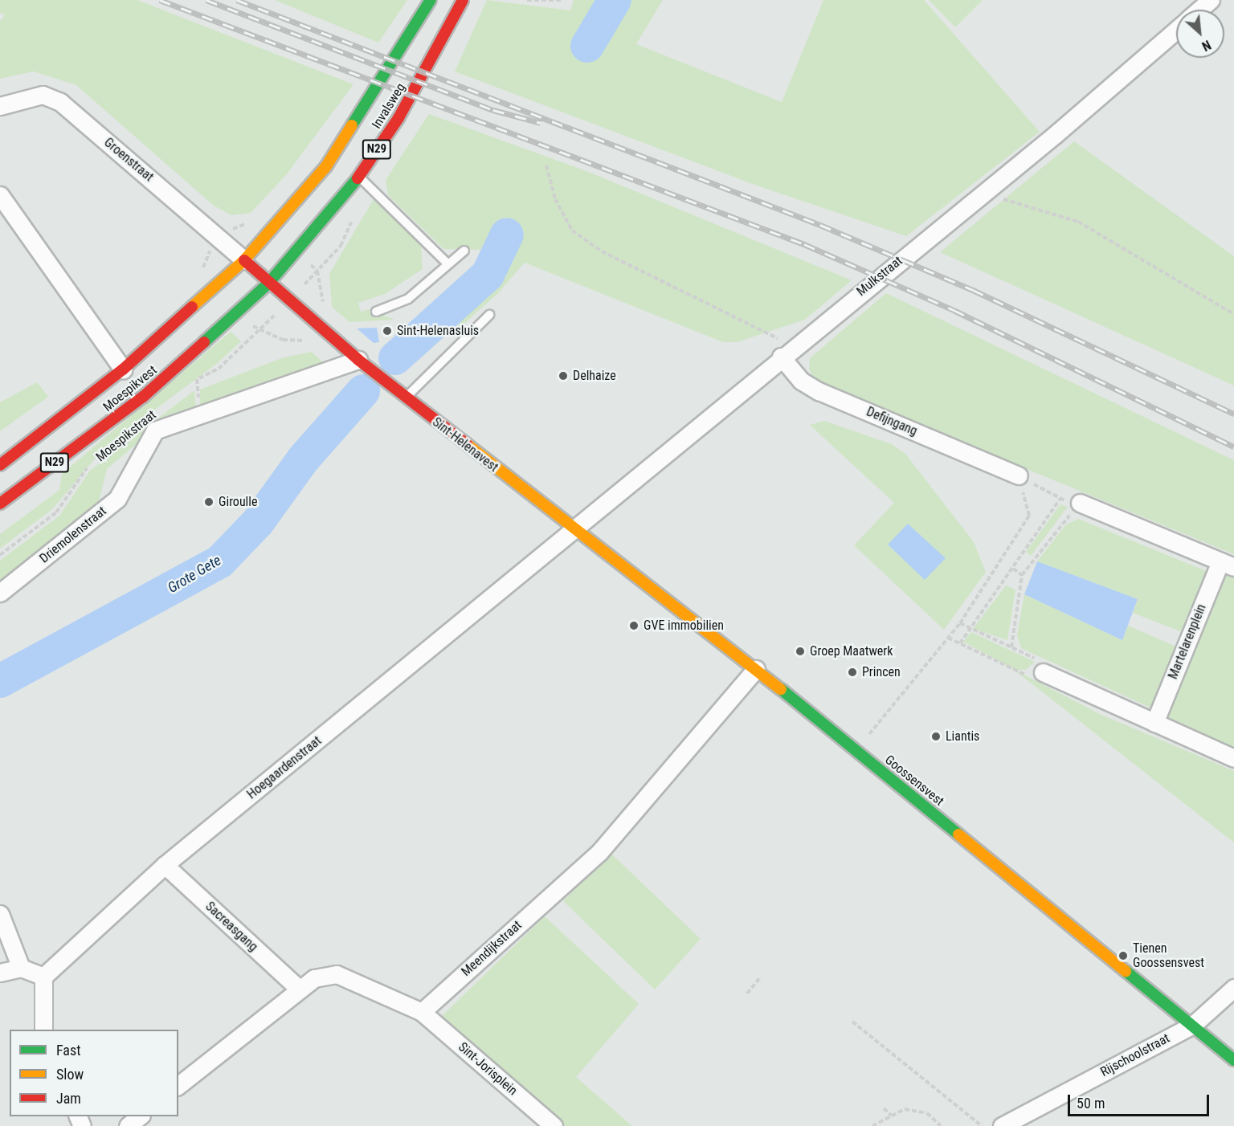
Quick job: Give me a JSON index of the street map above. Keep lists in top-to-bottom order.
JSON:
{
  "streets": {
    "main road": [
      "Invalsweg",
      "N29",
      "Moespikvest",
      "Sint-Helenavest",
      "Goossensvest"
    ],
    "street": [
      "Groenstraat",
      "Mulkstraat",
      "Defijngang",
      "Driemolenstraat",
      "Martelarenplein",
      "Hoegaardenstraat",
      "Sacreasgang",
      "Meendijkstraat",
      "Rijschoolstraat",
      "Sint-Jorisplein"
    ],
    "path": ["Moespikstraat"]
  },
  "crossings": [
    ["Invalsweg", "Groenstraat"],
    ["Invalsweg", "Moespikvest"],
    ["Invalsweg", "Sint-Helenavest"],
    ["Groenstraat", "Moespikvest"],
    ["Groenstraat", "Sint-Helenavest"],
    ["Mulkstraat", "Defijngang"],
    ["Mulkstraat", "Sint-Helenavest"],
    ["Mulkstraat", "Hoegaardenstraat"],
    ["Mulkstraat", "Goossensvest"],
    ["Moespikvest", "Sint-Helenavest"],
    ["Sint-Helenavest", "Driemolenstraat"],
    ["Sint-Helenavest", "Hoegaardenstraat"],
    ["Sint-Helenavest", "Goossensvest"],
    ["Hoegaardenstraat", "Goossensvest"],
    ["Hoegaardenstraat", "Sacreasgang"],
    ["Goossensvest", "Meendijkstraat"],
    ["Goossensvest", "Rijschoolstraat"],
    ["Meendijkstraat", "Sint-Jorisplein"]
  ],
  "water": ["Grote Gete"],
  "places": [
    "Sint-Helenasluis",
    "Delhaize",
    "Giroulle",
    "GVE immobilien",
    "Groep Maatwerk",
    "Princen",
    "Liantis",
    "Tienen Goossensvest"
  ],
  "legend": ["Fast", "Slow", "Jam"],
  "scale_bar": "50 m",
  "north": "bottom right"
}
